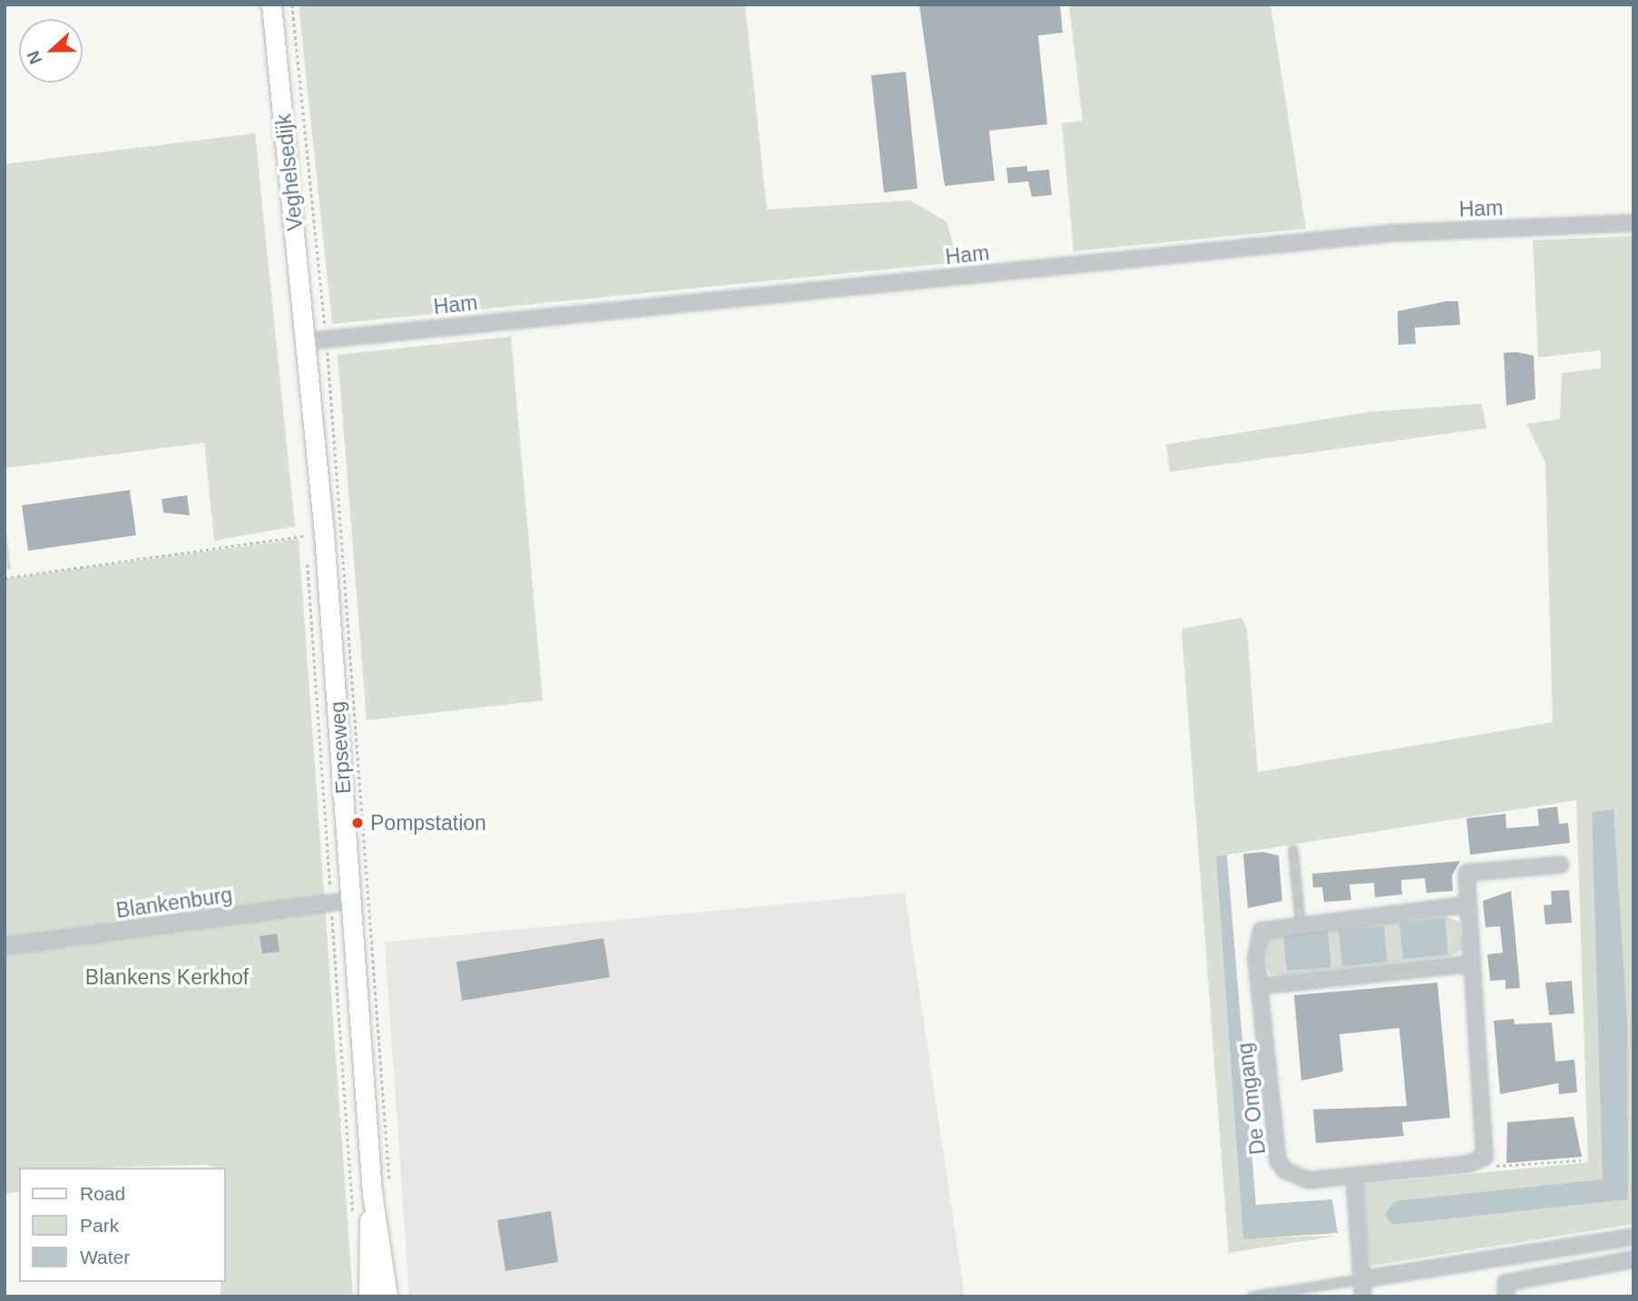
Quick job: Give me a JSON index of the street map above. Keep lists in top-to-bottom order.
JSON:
{
  "streets": {
    "main road": ["Veghelsedijk", "Erpseweg"],
    "street": ["Ham", "Blankenburg", "De Omgang"]
  },
  "crossings": [
    ["Veghelsedijk", "Ham"],
    ["Veghelsedijk", "Erpseweg"],
    ["Ham", "Erpseweg"],
    ["Erpseweg", "Blankenburg"]
  ],
  "parks": ["Blankens Kerkhof"],
  "places": ["Pompstation"],
  "legend": ["Road", "Park", "Water"],
  "north": "left"
}
